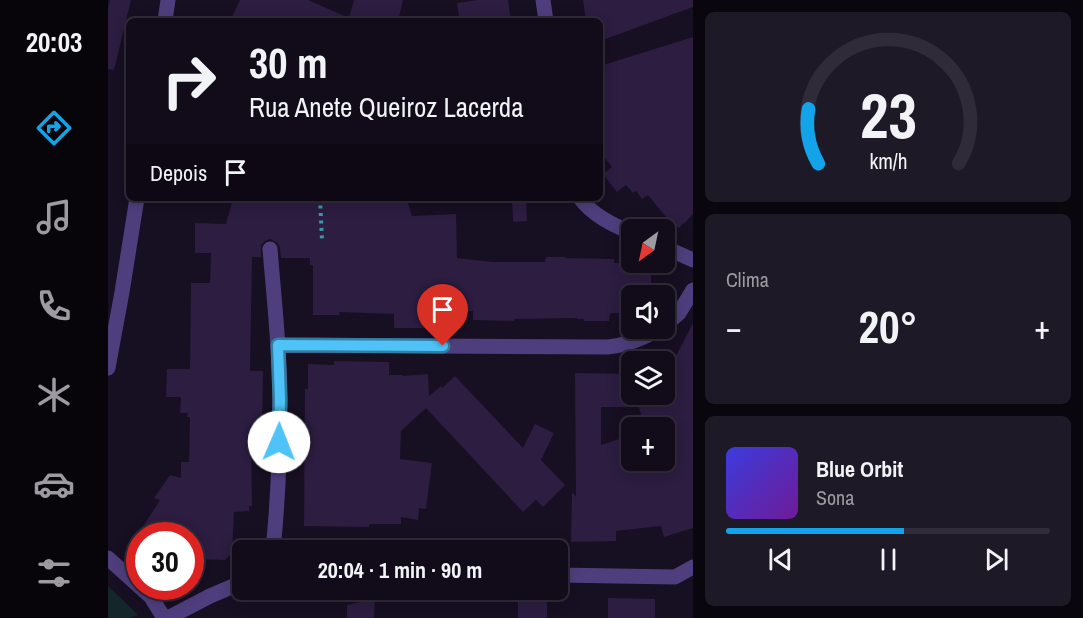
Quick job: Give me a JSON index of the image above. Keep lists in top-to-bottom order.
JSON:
{
  "north": "bottom left",
  "page": {
    "tabs": "20:03",
    "turn": ["30 m", "Rua Anete Queiroz Lacerda"],
    "then": "Depois",
    "tile": "Clima",
    "map_buttons": "+",
    "heat": ["−", "20°", "+"],
    "song": ["Blue Orbit", "Sona"],
    "limit": "30",
    "trip": "20:04 · 1 min · 90 m",
    "gauge": ["23", "km/h"]
  }
}
